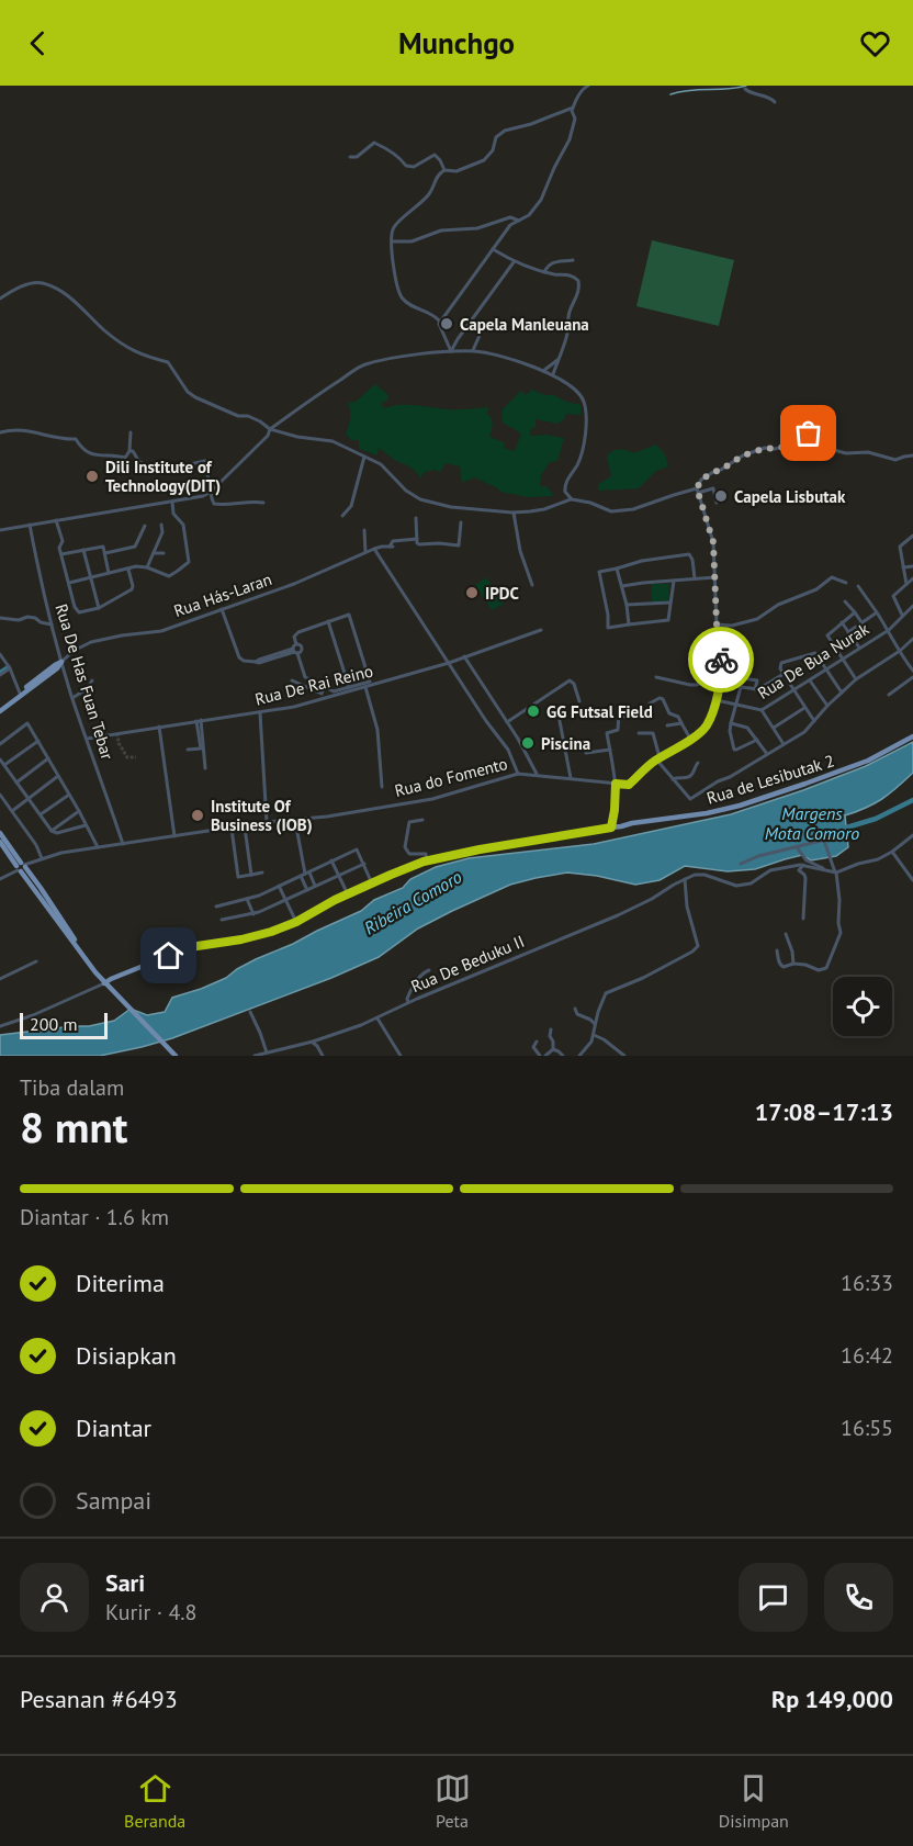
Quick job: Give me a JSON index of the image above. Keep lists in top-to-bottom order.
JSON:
{
  "streets": {
    "main road": ["Rua Hás-Laran", "Rua de Lesibutak 2"],
    "street": [
      "Rua De Bua Nurak",
      "Rua De Has Fuan Tebar",
      "Rua De Rai Reino",
      "Rua do Fomento",
      "Rua De Beduku II"
    ]
  },
  "crossings": [
    ["Rua Hás-Laran", "Rua De Has Fuan Tebar"],
    ["Rua De Has Fuan Tebar", "Rua De Rai Reino"],
    ["Rua De Has Fuan Tebar", "Rua do Fomento"]
  ],
  "water": ["Margens Mota Comoro", "Ribeira Comoro"],
  "places": [
    "Capela Manleuana",
    "Dili Institute of Technology(DIT)",
    "Capela Lisbutak",
    "IPDC",
    "GG Futsal Field",
    "Piscina",
    "Institute Of Business (IOB)"
  ],
  "scale_bar": "200 m",
  "page": {
    "header": "Munchgo",
    "scale": "200 m",
    "heading": ["8 mnt", "Tiba dalam", "17:08–17:13"],
    "panel": [
      "Sari",
      "Kurir · 4.8",
      "Pesanan #6493",
      "Rp 149,000"
    ],
    "bar": "Diantar · 1.6 km",
    "list": [
      ["Diterima", "16:33"],
      ["Disiapkan", "16:42"],
      ["Diantar", "16:55"],
      "Sampai"
    ],
    "tabs": ["Beranda", "Peta", "Disimpan"]
  }
}
